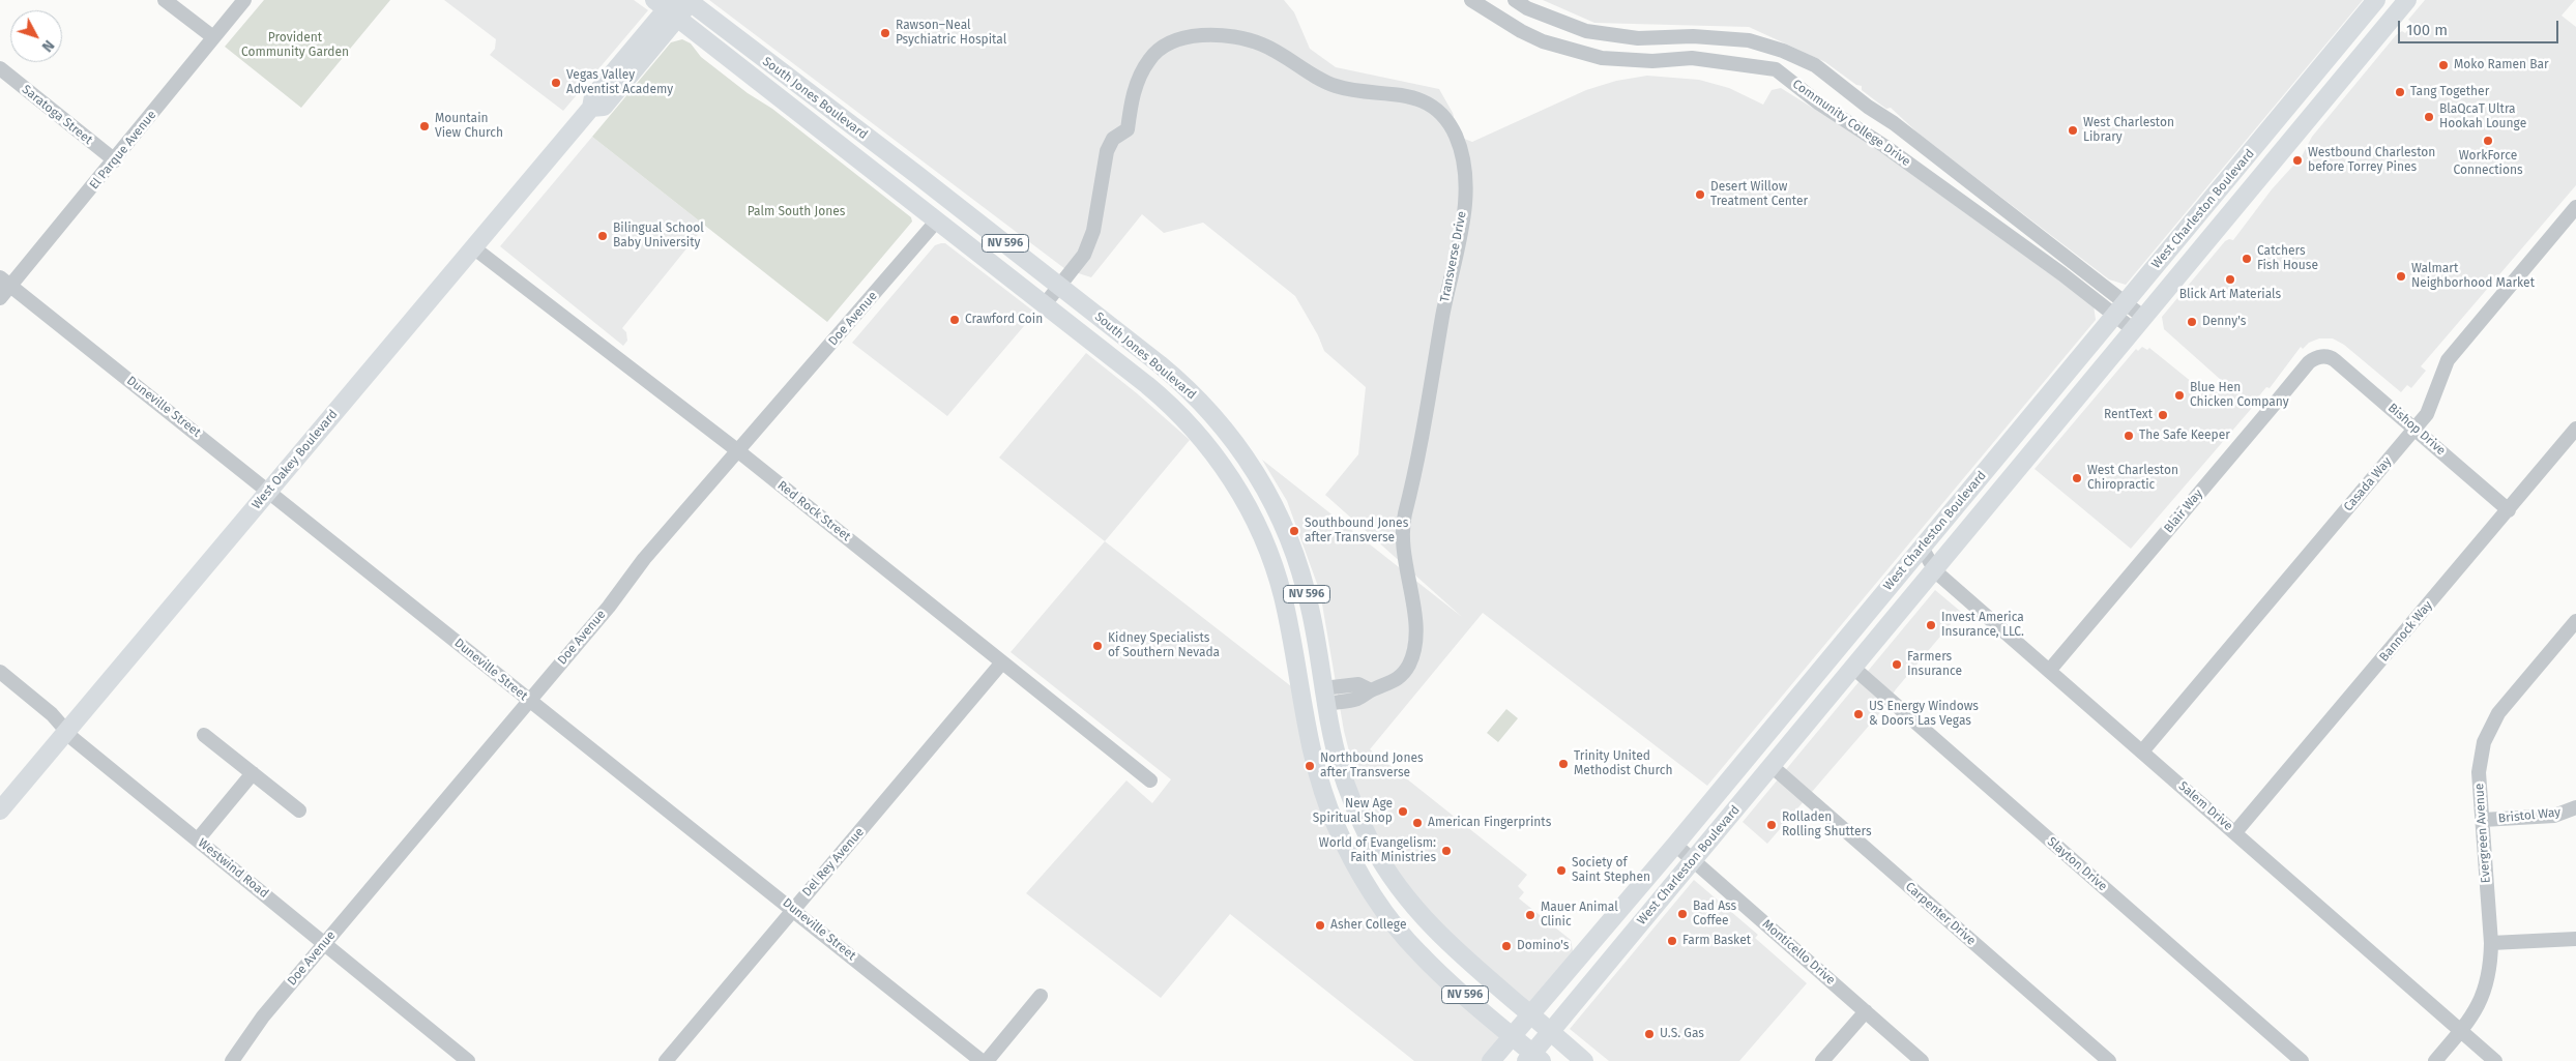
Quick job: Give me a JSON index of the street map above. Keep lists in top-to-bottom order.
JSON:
{
  "streets": {
    "main road": [
      "South Jones Boulevard",
      "West Charleston Boulevard",
      "NV 596",
      "West Oakey Boulevard"
    ],
    "street": [
      "Saratoga Street",
      "Community College Drive",
      "El Parque Avenue",
      "Transverse Drive",
      "Doe Avenue",
      "Duneville Street",
      "Bishop Drive",
      "Casada Way",
      "Red Rock Street",
      "Blair Way",
      "Bannock Way",
      "Salem Drive",
      "Bristol Way",
      "Evergreen Avenue",
      "Del Rey Avenue",
      "Slayton Drive",
      "Westwind Road",
      "Carpenter Drive",
      "Monticello Drive"
    ]
  },
  "crossings": [
    ["South Jones Boulevard", "West Charleston Boulevard"],
    ["South Jones Boulevard", "Transverse Drive"],
    ["South Jones Boulevard", "Doe Avenue"],
    ["South Jones Boulevard", "West Oakey Boulevard"],
    ["Saratoga Street", "El Parque Avenue"],
    ["Community College Drive", "West Charleston Boulevard"],
    ["El Parque Avenue", "Duneville Street"],
    ["West Charleston Boulevard", "Salem Drive"],
    ["West Charleston Boulevard", "Slayton Drive"],
    ["West Charleston Boulevard", "Carpenter Drive"],
    ["West Charleston Boulevard", "Monticello Drive"],
    ["Doe Avenue", "Duneville Street"],
    ["Doe Avenue", "Red Rock Street"],
    ["Doe Avenue", "Westwind Road"],
    ["Duneville Street", "West Oakey Boulevard"],
    ["Duneville Street", "Del Rey Avenue"],
    ["Bishop Drive", "Casada Way"],
    ["Bishop Drive", "Blair Way"],
    ["Bishop Drive", "Bannock Way"],
    ["West Oakey Boulevard", "Red Rock Street"],
    ["West Oakey Boulevard", "Westwind Road"],
    ["Casada Way", "Salem Drive"],
    ["Red Rock Street", "Del Rey Avenue"],
    ["Blair Way", "Salem Drive"],
    ["Bannock Way", "Salem Drive"],
    ["Salem Drive", "Evergreen Avenue"],
    ["Bristol Way", "Evergreen Avenue"]
  ],
  "parks": ["Provident Community Garden", "Palm South Jones"],
  "places": [
    "Rawson–Neal Psychiatric Hospital",
    "Moko Ramen Bar",
    "Vegas Valley Adventist Academy",
    "Tang Together",
    "BlaQcaT Ultra Hookah Lounge",
    "Mountain View Church",
    "West Charleston Library",
    "WorkForce Connections",
    "Westbound Charleston before Torrey Pines",
    "Desert Willow Treatment Center",
    "Bilingual School Baby University",
    "Catchers Fish House",
    "Walmart Neighborhood Market",
    "Blick Art Materials",
    "Crawford Coin",
    "Denny's",
    "Blue Hen Chicken Company",
    "RentText",
    "The Safe Keeper",
    "West Charleston Chiropractic",
    "Southbound Jones after Transverse",
    "Invest America Insurance, LLC.",
    "Kidney Specialists of Southern Nevada",
    "Farmers Insurance",
    "US Energy Windows & Doors Las Vegas",
    "Trinity United Methodist Church",
    "Northbound Jones after Transverse",
    "New Age Spiritual Shop",
    "American Fingerprints",
    "Rolladen Rolling Shutters",
    "World of Evangelism: Faith Ministries",
    "Society of Saint Stephen",
    "Bad Ass Coffee",
    "Mauer Animal Clinic",
    "Asher College",
    "Farm Basket",
    "Domino's",
    "U.S. Gas"
  ],
  "scale_bar": "100 m",
  "north": "bottom right"
}
